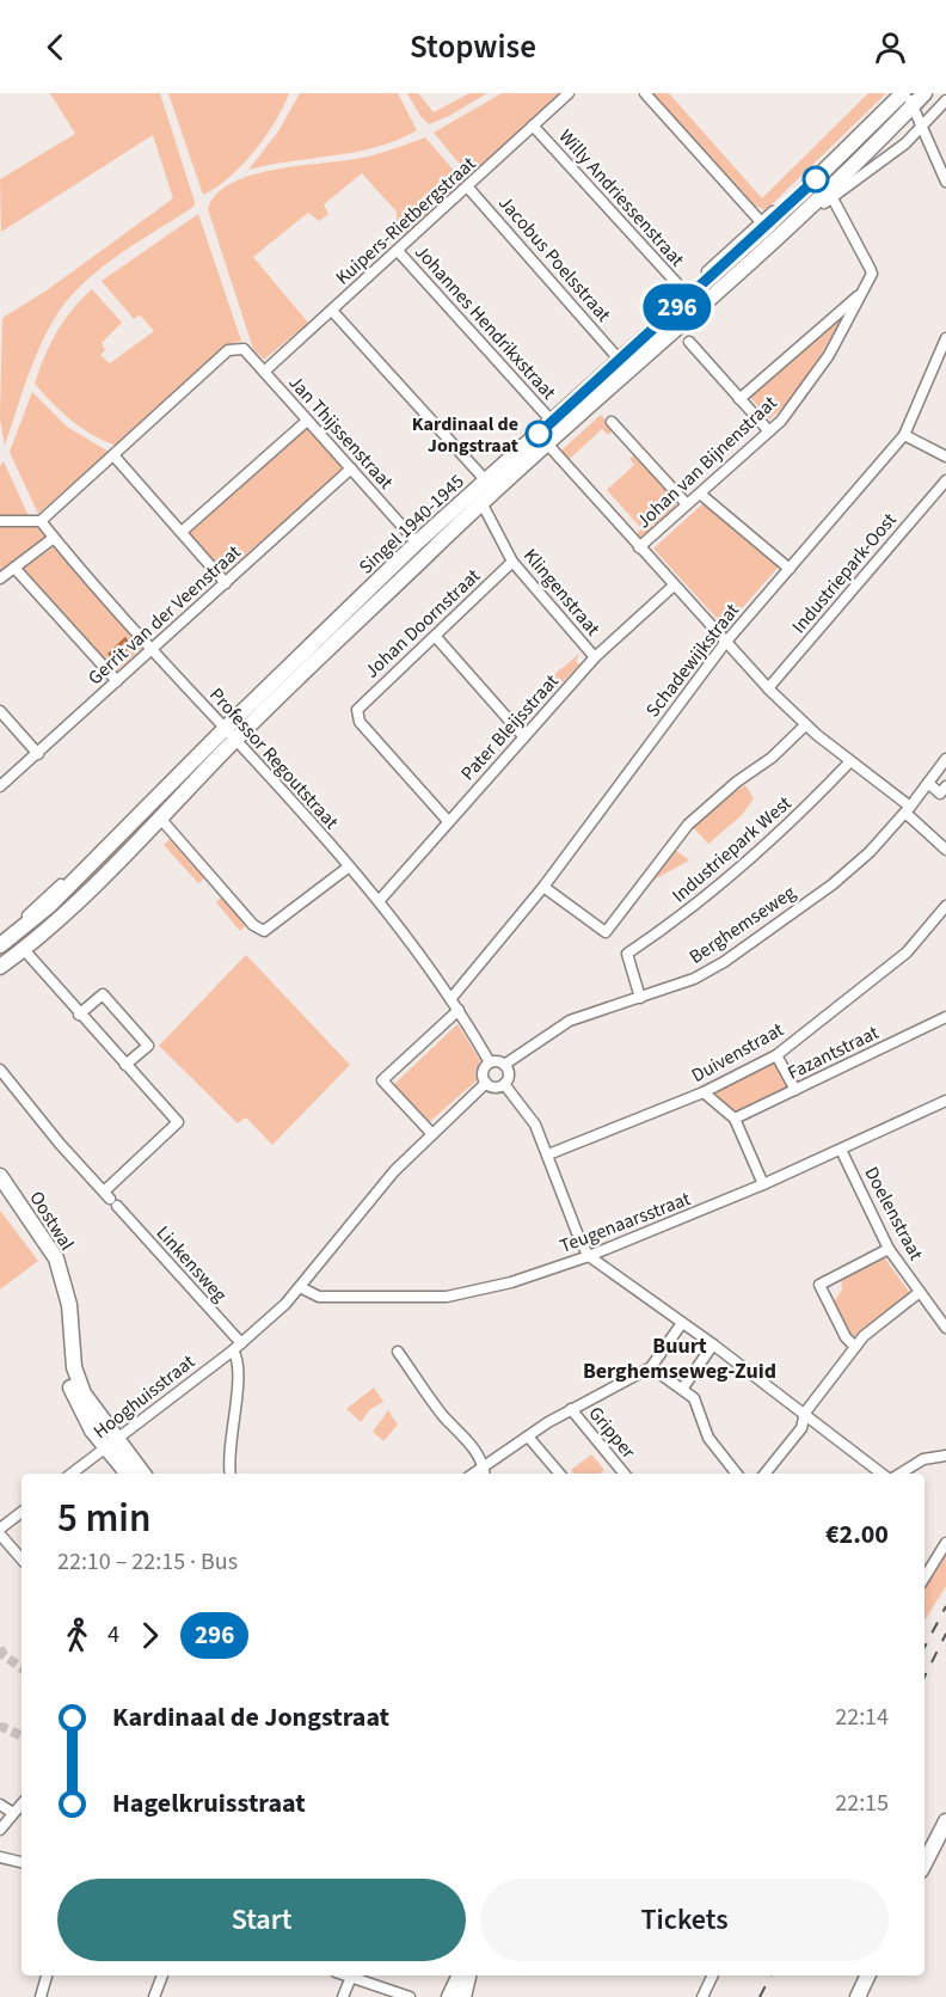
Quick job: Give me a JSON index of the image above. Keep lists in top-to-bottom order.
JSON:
{
  "streets": {
    "main road": ["Singel 1940-1945", "Oostwal"],
    "street": [
      "Willy Andriessenstraat",
      "Kuipers-Rietbergstraat",
      "Jacobus Poelsstraat",
      "Johannes Hendrikxstraat",
      "Jan Thijssenstraat",
      "Johan van Bijnenstraat",
      "Industriepark-Oost",
      "Klingenstraat",
      "Gerrit van der Veenstraat",
      "Johan Doornstraat",
      "Schadewijkstraat",
      "Pater Bleijsstraat",
      "Professor Regoutstraat",
      "Industriepark West",
      "Berghemseweg",
      "Duivenstraat",
      "Fazantstraat",
      "Doelenstraat",
      "Teugenaarsstraat",
      "Linkensweg",
      "Hooghuisstraat",
      "Gripper"
    ]
  },
  "crossings": [
    ["Willy Andriessenstraat", "Kuipers-Rietbergstraat"],
    ["Willy Andriessenstraat", "Singel 1940-1945"],
    ["Kuipers-Rietbergstraat", "Jacobus Poelsstraat"],
    ["Kuipers-Rietbergstraat", "Johannes Hendrikxstraat"],
    ["Kuipers-Rietbergstraat", "Jan Thijssenstraat"],
    ["Jacobus Poelsstraat", "Singel 1940-1945"],
    ["Johannes Hendrikxstraat", "Singel 1940-1945"],
    ["Jan Thijssenstraat", "Singel 1940-1945"],
    ["Jan Thijssenstraat", "Gerrit van der Veenstraat"],
    ["Johan van Bijnenstraat", "Singel 1940-1945"],
    ["Singel 1940-1945", "Klingenstraat"],
    ["Singel 1940-1945", "Professor Regoutstraat"],
    ["Klingenstraat", "Johan Doornstraat"],
    ["Klingenstraat", "Pater Bleijsstraat"],
    ["Gerrit van der Veenstraat", "Professor Regoutstraat"],
    ["Johan Doornstraat", "Pater Bleijsstraat"],
    ["Schadewijkstraat", "Professor Regoutstraat"],
    ["Pater Bleijsstraat", "Professor Regoutstraat"],
    ["Professor Regoutstraat", "Berghemseweg"],
    ["Industriepark West", "Berghemseweg"],
    ["Doelenstraat", "Teugenaarsstraat"],
    ["Oostwal", "Hooghuisstraat"],
    ["Linkensweg", "Hooghuisstraat"]
  ],
  "districts": ["Buurt Berghemseweg-Zuid"],
  "places": ["Kardinaal de Jongstraat"],
  "lines": ["bus line 296"],
  "page": {
    "header": "Stopwise",
    "on_map": "296",
    "heading": ["5 min", "22:10 – 22:15 · Bus", "€2.00"],
    "legs": ["4", "296"],
    "list": [
      {
        "name": "Kardinaal de Jongstraat",
        "value": "22:14"
      },
      {
        "name": "Hagelkruisstraat",
        "value": "22:15"
      }
    ],
    "buttons": ["Start", "Tickets"]
  }
}
